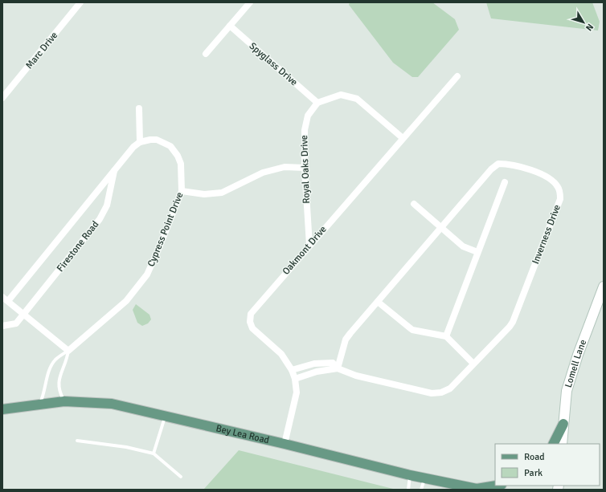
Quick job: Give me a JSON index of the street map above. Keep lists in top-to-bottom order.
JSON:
{
  "streets": {
    "main road": ["Bey Lea Road"],
    "street": [
      "Marc Drive",
      "Spyglass Drive",
      "Royal Oaks Drive",
      "Cypress Point Drive",
      "Inverness Drive",
      "Firestone Road",
      "Oakmont Drive",
      "Lomell Lane"
    ]
  },
  "crossings": [
    ["Spyglass Drive", "Royal Oaks Drive"],
    ["Royal Oaks Drive", "Oakmont Drive"],
    ["Inverness Drive", "Oakmont Drive"],
    ["Oakmont Drive", "Bey Lea Road"]
  ],
  "legend": ["Road", "Park"],
  "north": "bottom right"
}
